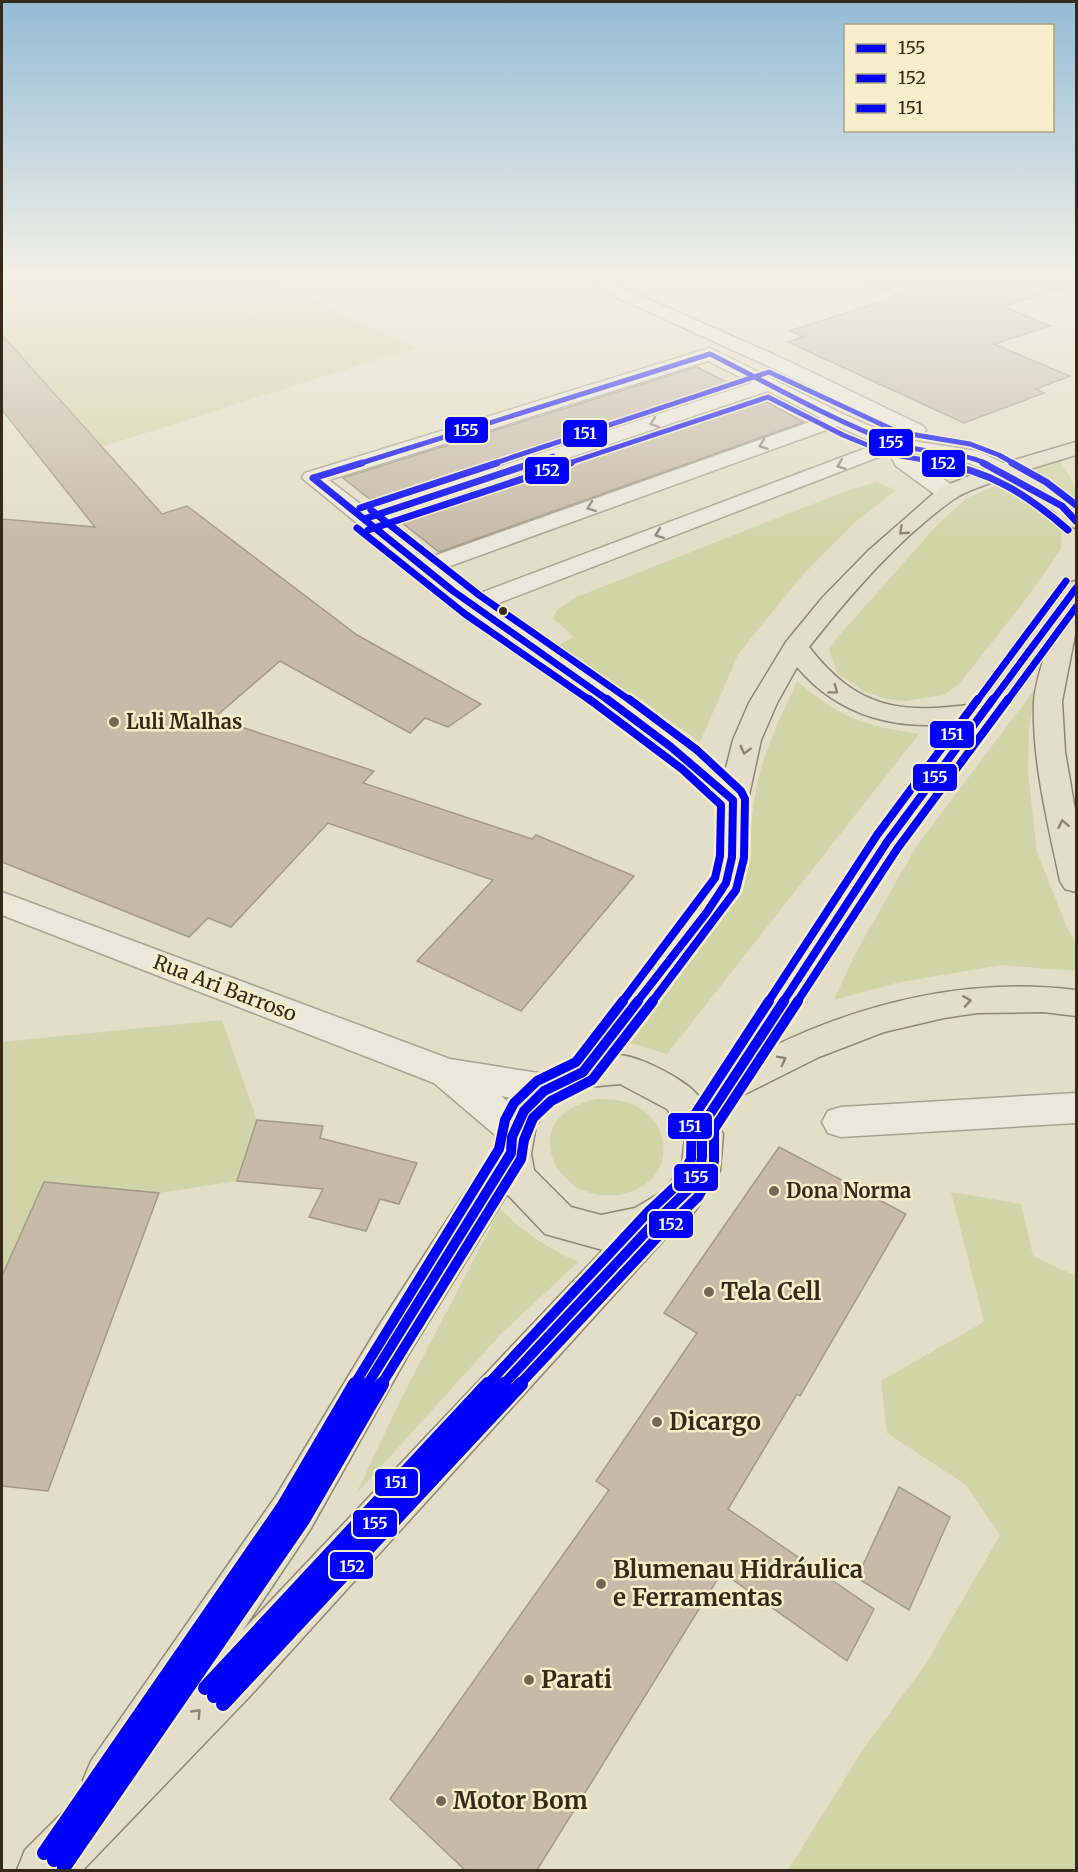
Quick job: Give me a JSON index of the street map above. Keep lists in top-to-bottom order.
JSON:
{
  "streets": {
    "street": ["Rua Ari Barroso"]
  },
  "places": [
    "Luli Malhas",
    "Dona Norma",
    "Tela Cell",
    "Dicargo",
    "Blumenau Hidráulica e Ferramentas",
    "Parati",
    "Motor Bom"
  ],
  "lines": ["transit line 155", "transit line 151", "transit line 152"],
  "legend": ["155", "152", "151"]
}
